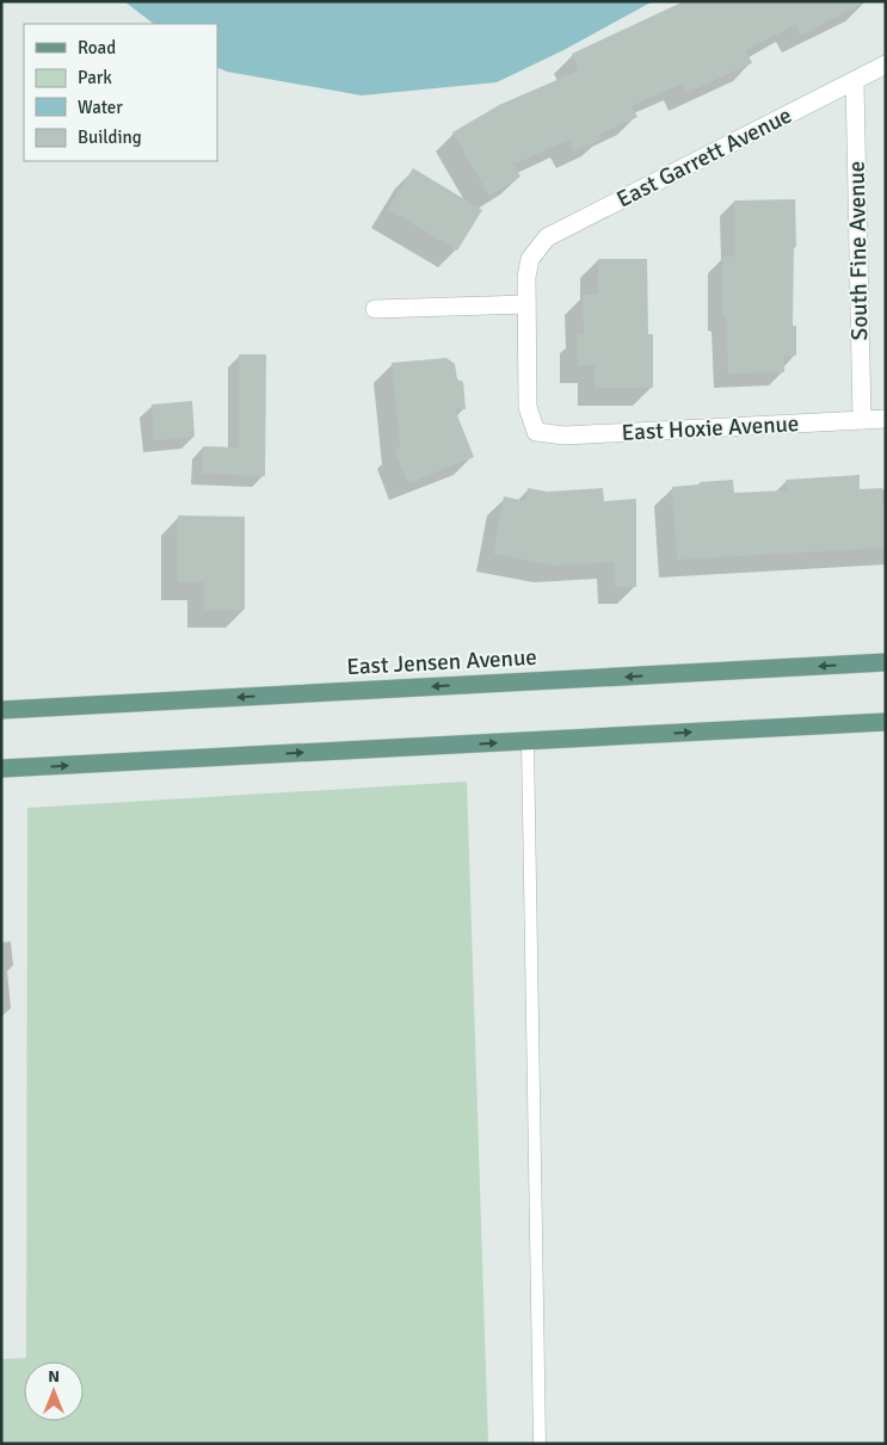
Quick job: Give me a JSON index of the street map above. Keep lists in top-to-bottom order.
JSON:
{
  "streets": {
    "main road": ["East Jensen Avenue"],
    "street": ["East Garrett Avenue", "South Fine Avenue", "East Hoxie Avenue"]
  },
  "crossings": [
    ["East Garrett Avenue", "South Fine Avenue"],
    ["East Garrett Avenue", "East Hoxie Avenue"],
    ["South Fine Avenue", "East Hoxie Avenue"]
  ],
  "legend": [
    "Road",
    "Park",
    "Water",
    "Building"
  ],
  "north": "top"
}
